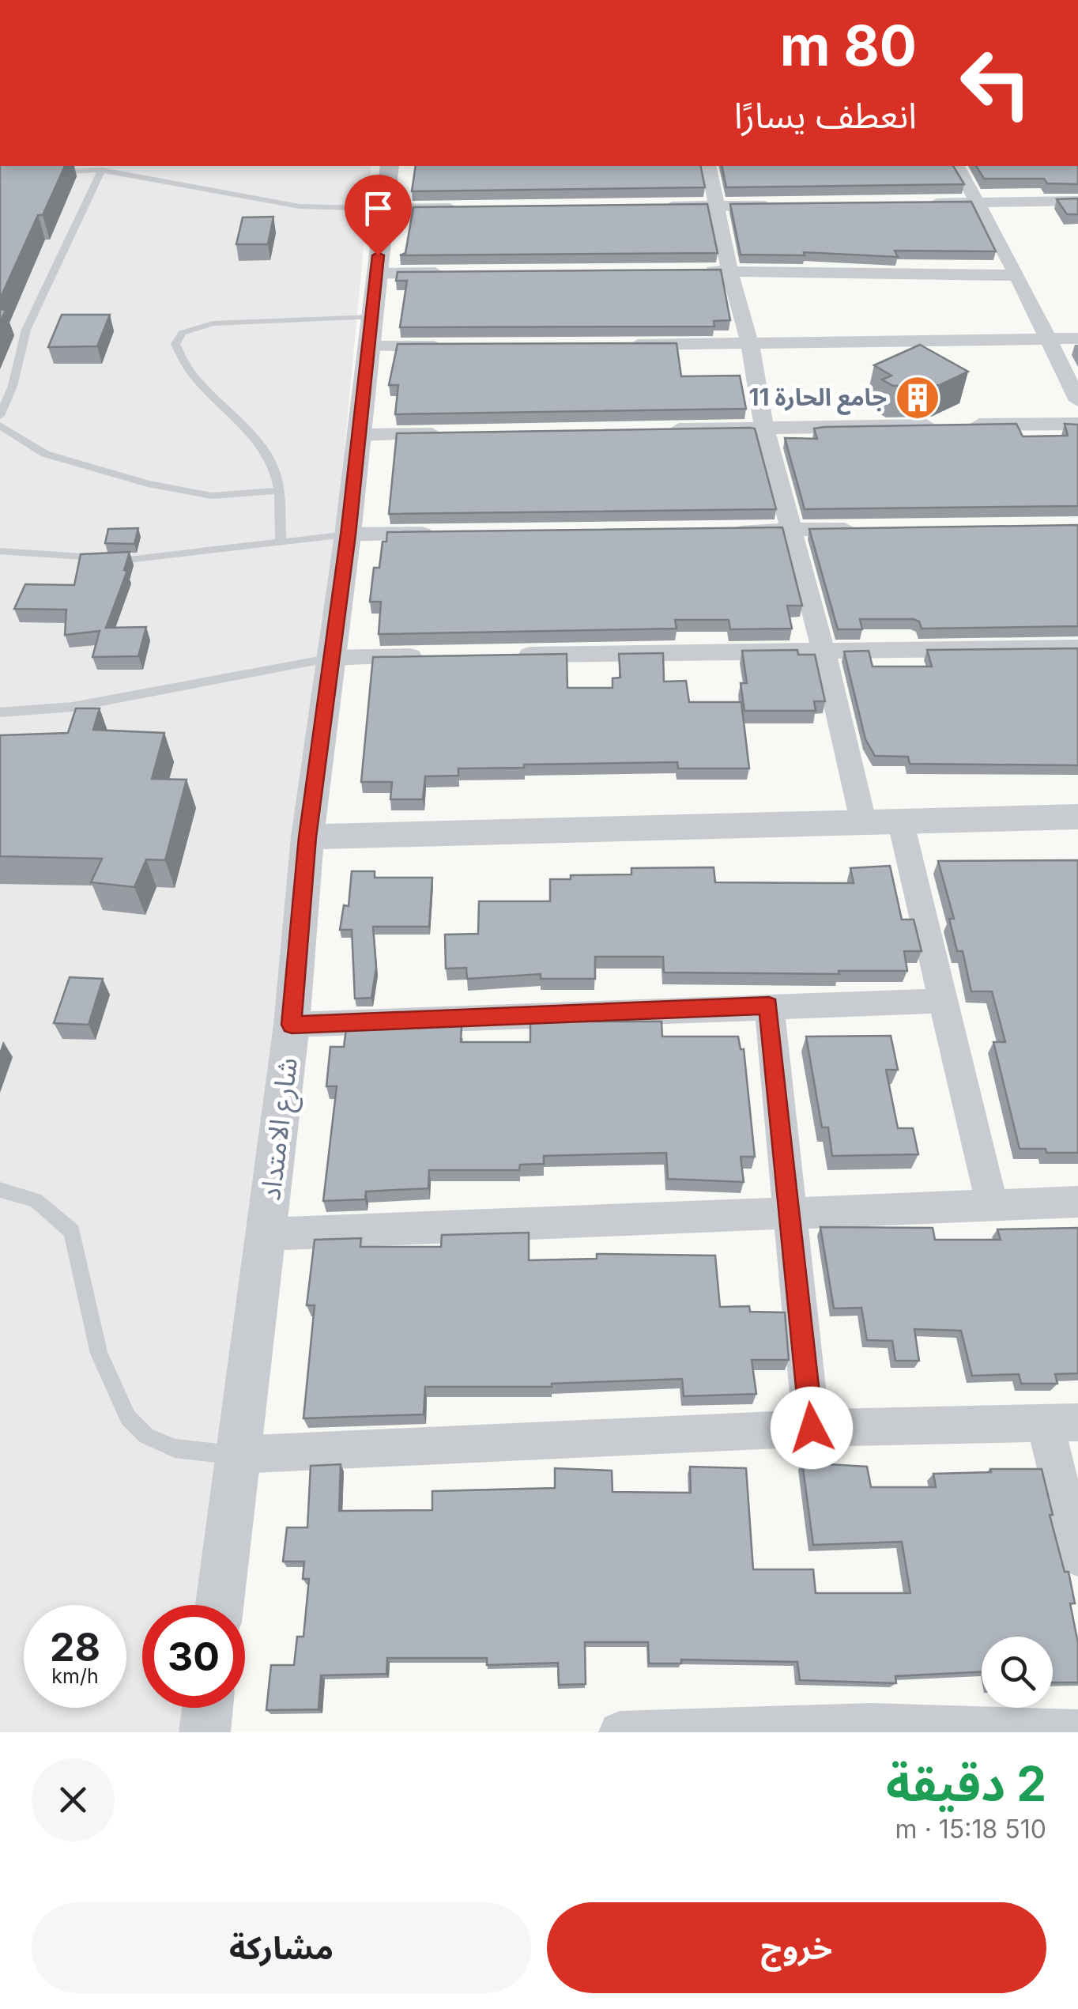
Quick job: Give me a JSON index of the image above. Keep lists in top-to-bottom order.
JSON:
{
  "streets": {
    "street": ["شارع الامتداد"]
  },
  "places": {
    "building": ["جامع الحارة 11"]
  },
  "page": {
    "turn": ["80 m", "انعطف يسارًا"],
    "speed": "28 km/h",
    "limit": "30",
    "heading": ["2 دقيقة", "510 m · 15:18"],
    "buttons": ["خروج", "مشاركة"]
  }
}
